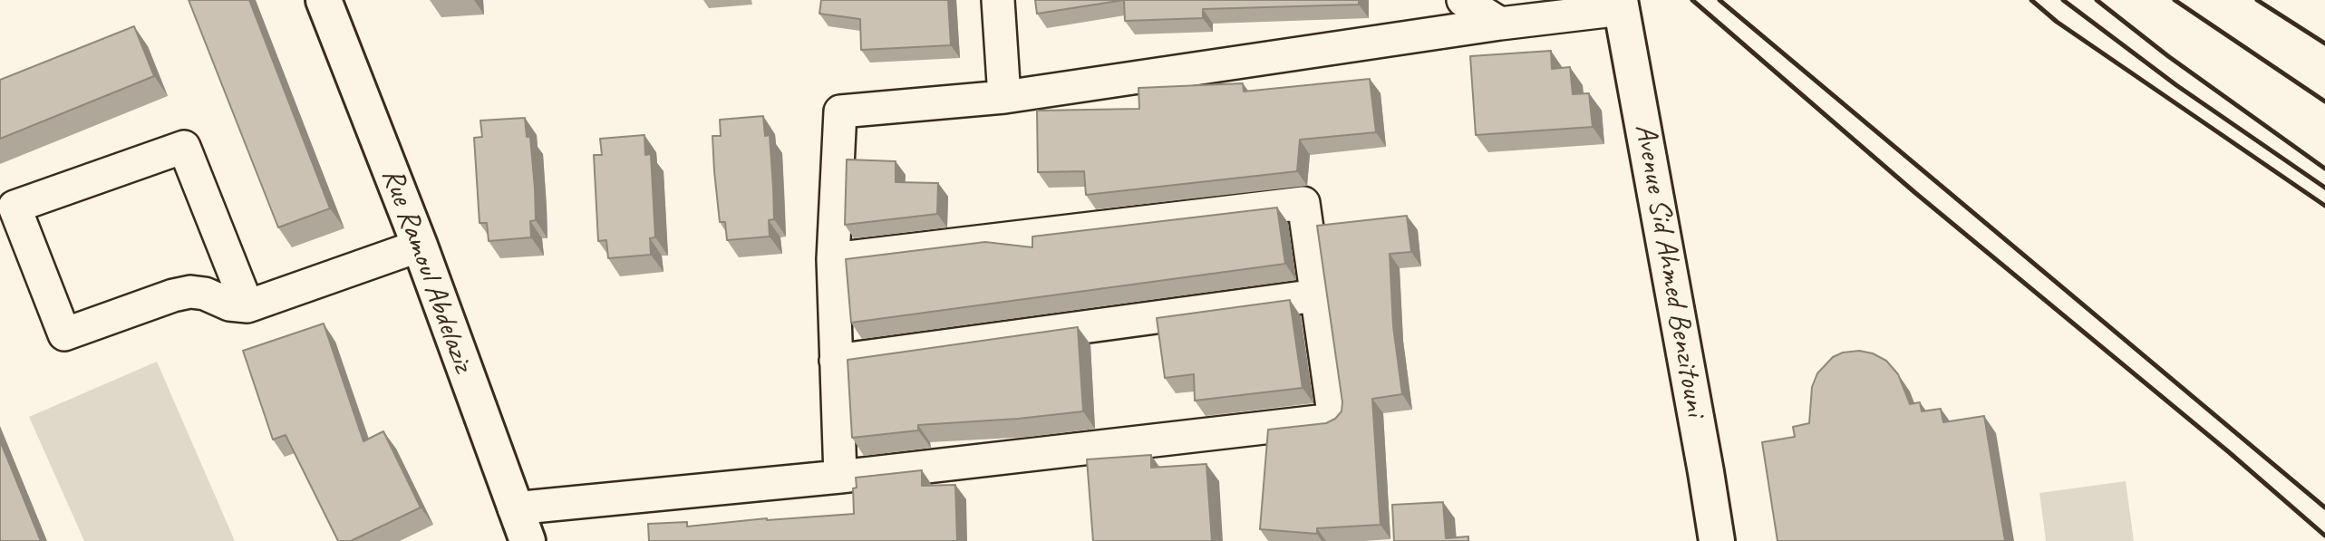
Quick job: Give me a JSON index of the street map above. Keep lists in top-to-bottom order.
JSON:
{
  "streets": {
    "street": ["Rue Ramoul Abdelaziz", "Avenue Sid Ahmed Benzitouni"]
  }
}
